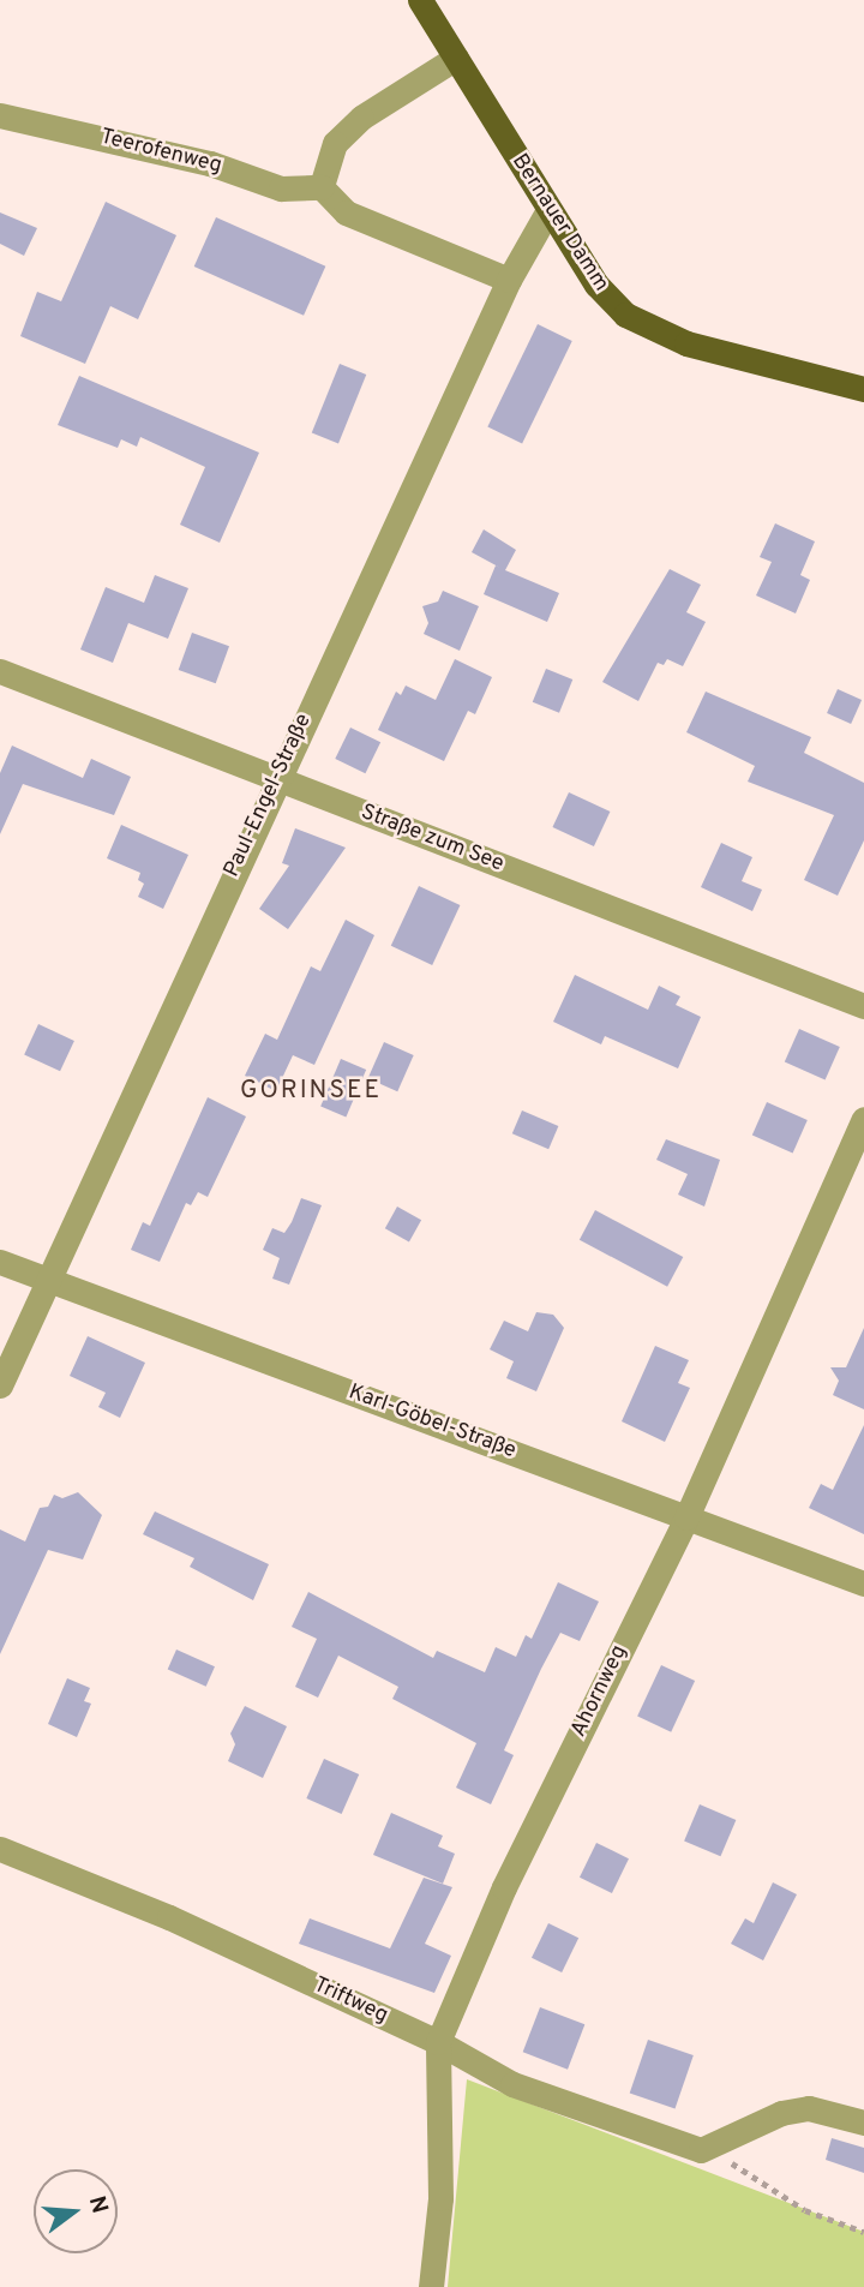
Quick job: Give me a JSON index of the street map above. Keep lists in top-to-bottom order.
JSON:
{
  "streets": {
    "main road": ["Bernauer Damm"],
    "street": [
      "Teerofenweg",
      "Paul-Engel-Straße",
      "Straße zum See",
      "Karl-Göbel-Straße",
      "Ahornweg",
      "Triftweg"
    ]
  },
  "crossings": [
    ["Bernauer Damm", "Paul-Engel-Straße"],
    ["Paul-Engel-Straße", "Straße zum See"],
    ["Paul-Engel-Straße", "Karl-Göbel-Straße"],
    ["Karl-Göbel-Straße", "Ahornweg"],
    ["Ahornweg", "Triftweg"]
  ],
  "districts": ["GORINSEE"],
  "north": "right"
}
